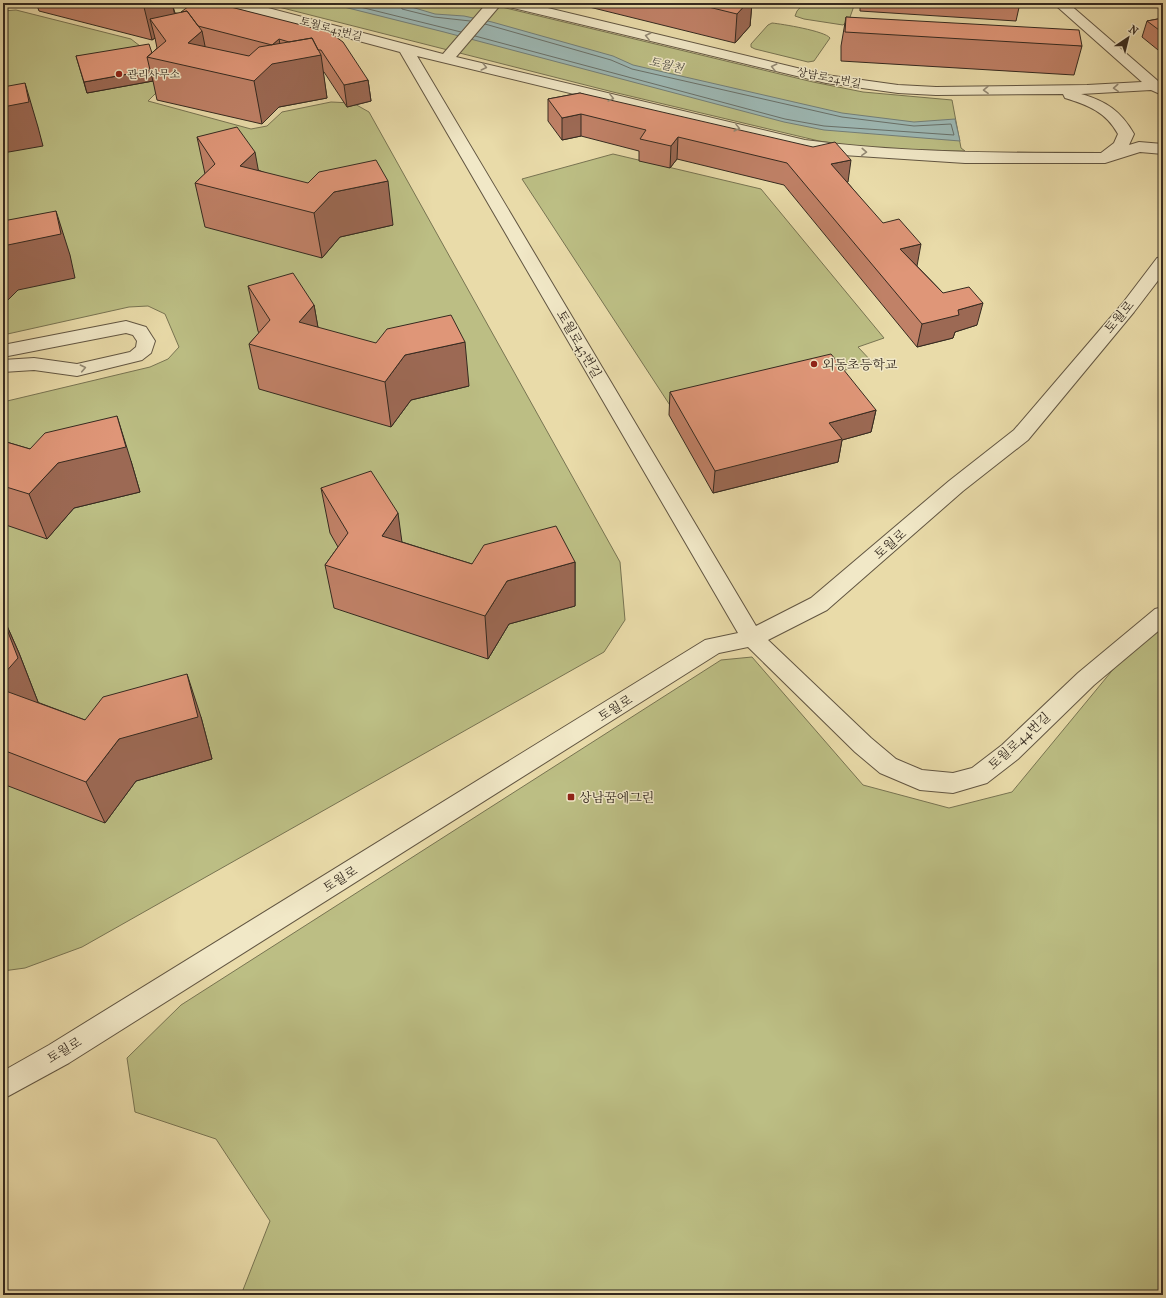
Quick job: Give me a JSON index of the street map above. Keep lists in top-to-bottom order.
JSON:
{
  "streets": {
    "street": [
      "토월로43번길",
      "상남로24번길",
      "토월로",
      "토월로44번길"
    ]
  },
  "crossings": [
    ["토월로43번길", "토월로"],
    ["토월로43번길", "토월로44번길"],
    ["토월로", "토월로44번길"]
  ],
  "one_way": ["토월로43번길", "상남로24번길"],
  "water": ["토월천"],
  "places": {
    "other": ["관리사무소", "외동초등학교"],
    "transit": ["상남꿈에그린"]
  },
  "north": "top right"
}
